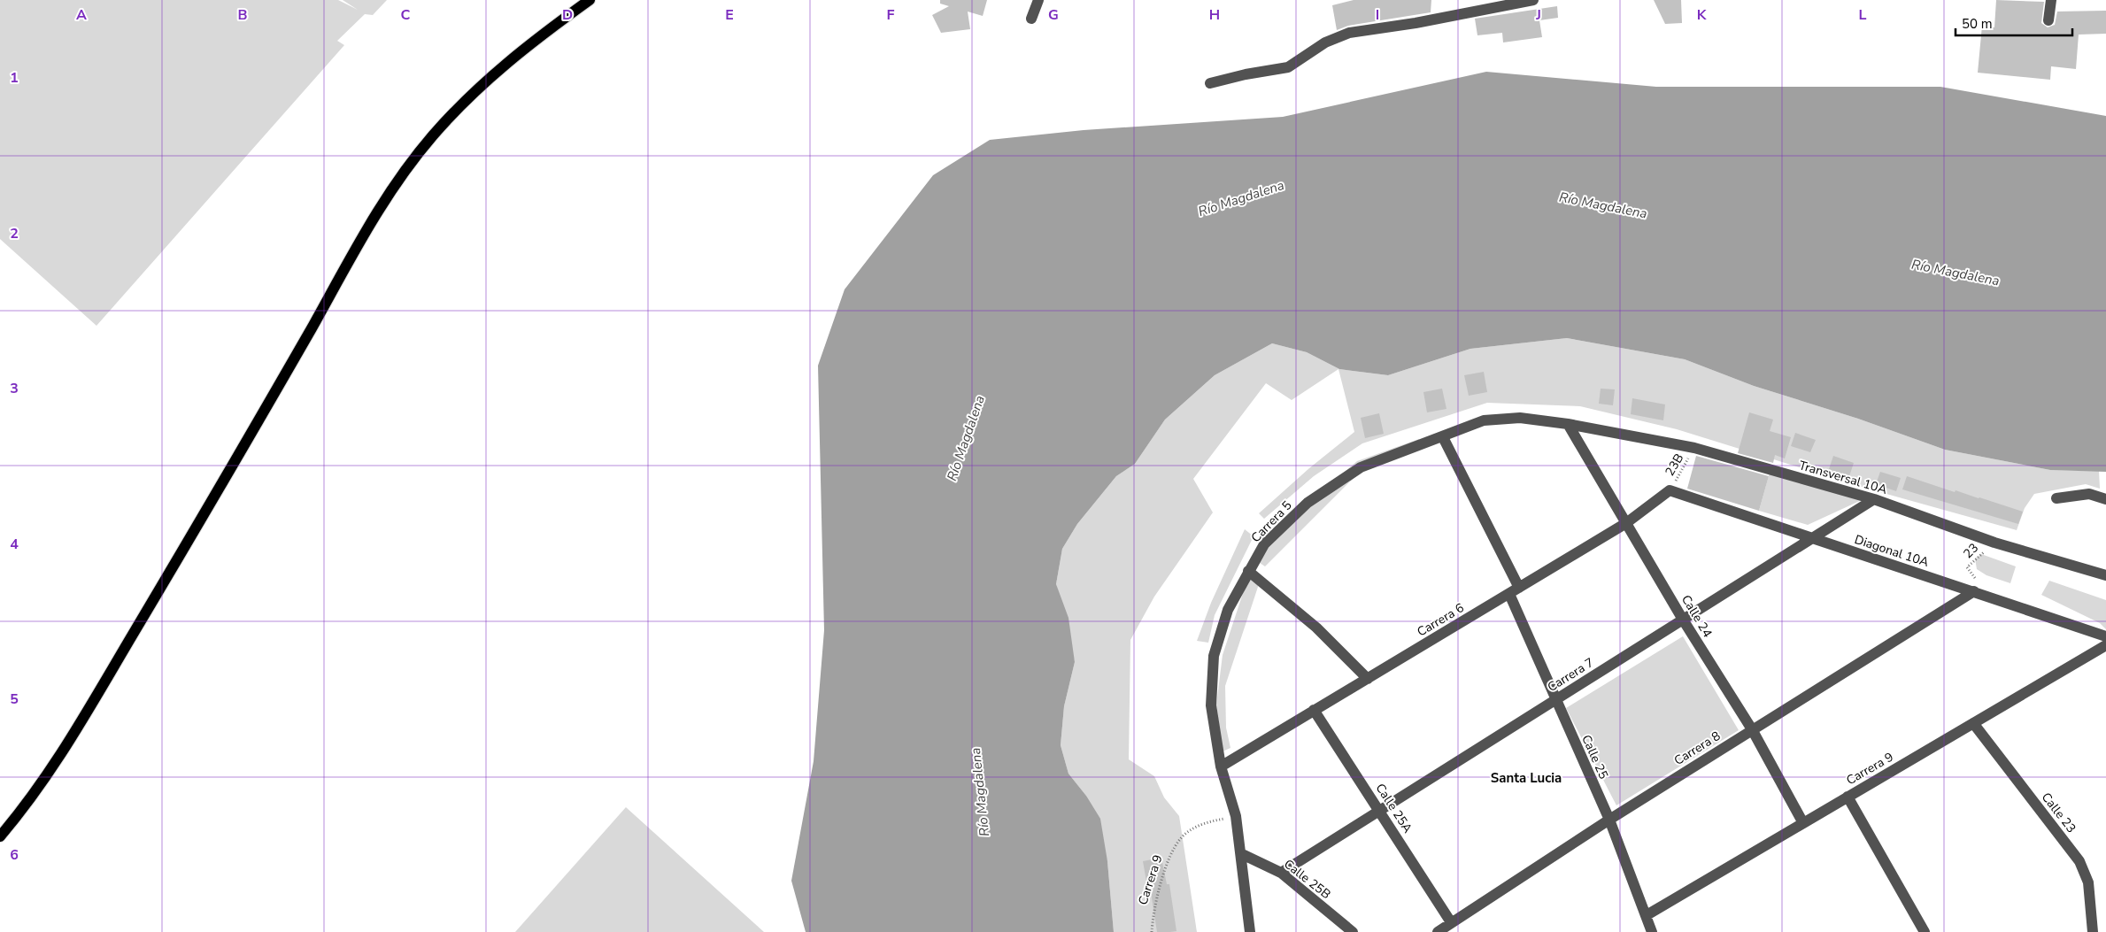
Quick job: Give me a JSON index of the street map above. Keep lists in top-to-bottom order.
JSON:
{
  "streets": {
    "street": [
      "Transversal 10A",
      "Carrera 5",
      "Diagonal 10A",
      "Calle 24",
      "Carrera 6",
      "Carrera 7",
      "Carrera 8",
      "Calle 25",
      "Carrera 9",
      "Calle 25A",
      "Calle 23",
      "Calle 25B"
    ],
    "path": ["23B", "23"]
  },
  "crossings": [
    ["23B", "Transversal 10A"],
    ["23B", "Diagonal 10A"],
    ["23B", "Carrera 6"],
    ["Transversal 10A", "Carrera 5"],
    ["Transversal 10A", "23"],
    ["Transversal 10A", "Calle 24"],
    ["Transversal 10A", "Carrera 7"],
    ["Carrera 5", "Calle 24"],
    ["Carrera 5", "Carrera 6"],
    ["Carrera 5", "Calle 25"],
    ["Carrera 5", "Carrera 9"],
    ["Carrera 5", "Calle 25B"],
    ["Diagonal 10A", "23"],
    ["Diagonal 10A", "Carrera 6"],
    ["Diagonal 10A", "Carrera 7"],
    ["Diagonal 10A", "Carrera 8"],
    ["Calle 24", "Carrera 6"],
    ["Calle 24", "Carrera 7"],
    ["Calle 24", "Carrera 8"],
    ["Calle 24", "Carrera 9"],
    ["Carrera 6", "Calle 25"],
    ["Carrera 6", "Calle 25A"],
    ["Carrera 7", "Calle 25"],
    ["Carrera 7", "Calle 25A"],
    ["Carrera 7", "Calle 25B"],
    ["Carrera 8", "Calle 25"],
    ["Carrera 8", "Calle 25A"],
    ["Calle 25", "Carrera 9"],
    ["Carrera 9", "Calle 23"]
  ],
  "districts": ["Santa Lucia"],
  "water": ["Río Magdalena"],
  "scale_bar": "50 m",
  "grid": {
    "columns": [
      "A",
      "B",
      "C",
      "D",
      "E",
      "F",
      "G",
      "H",
      "I",
      "J",
      "K",
      "L"
    ],
    "rows": [
      "1",
      "2",
      "3",
      "4",
      "5",
      "6"
    ]
  }
}
